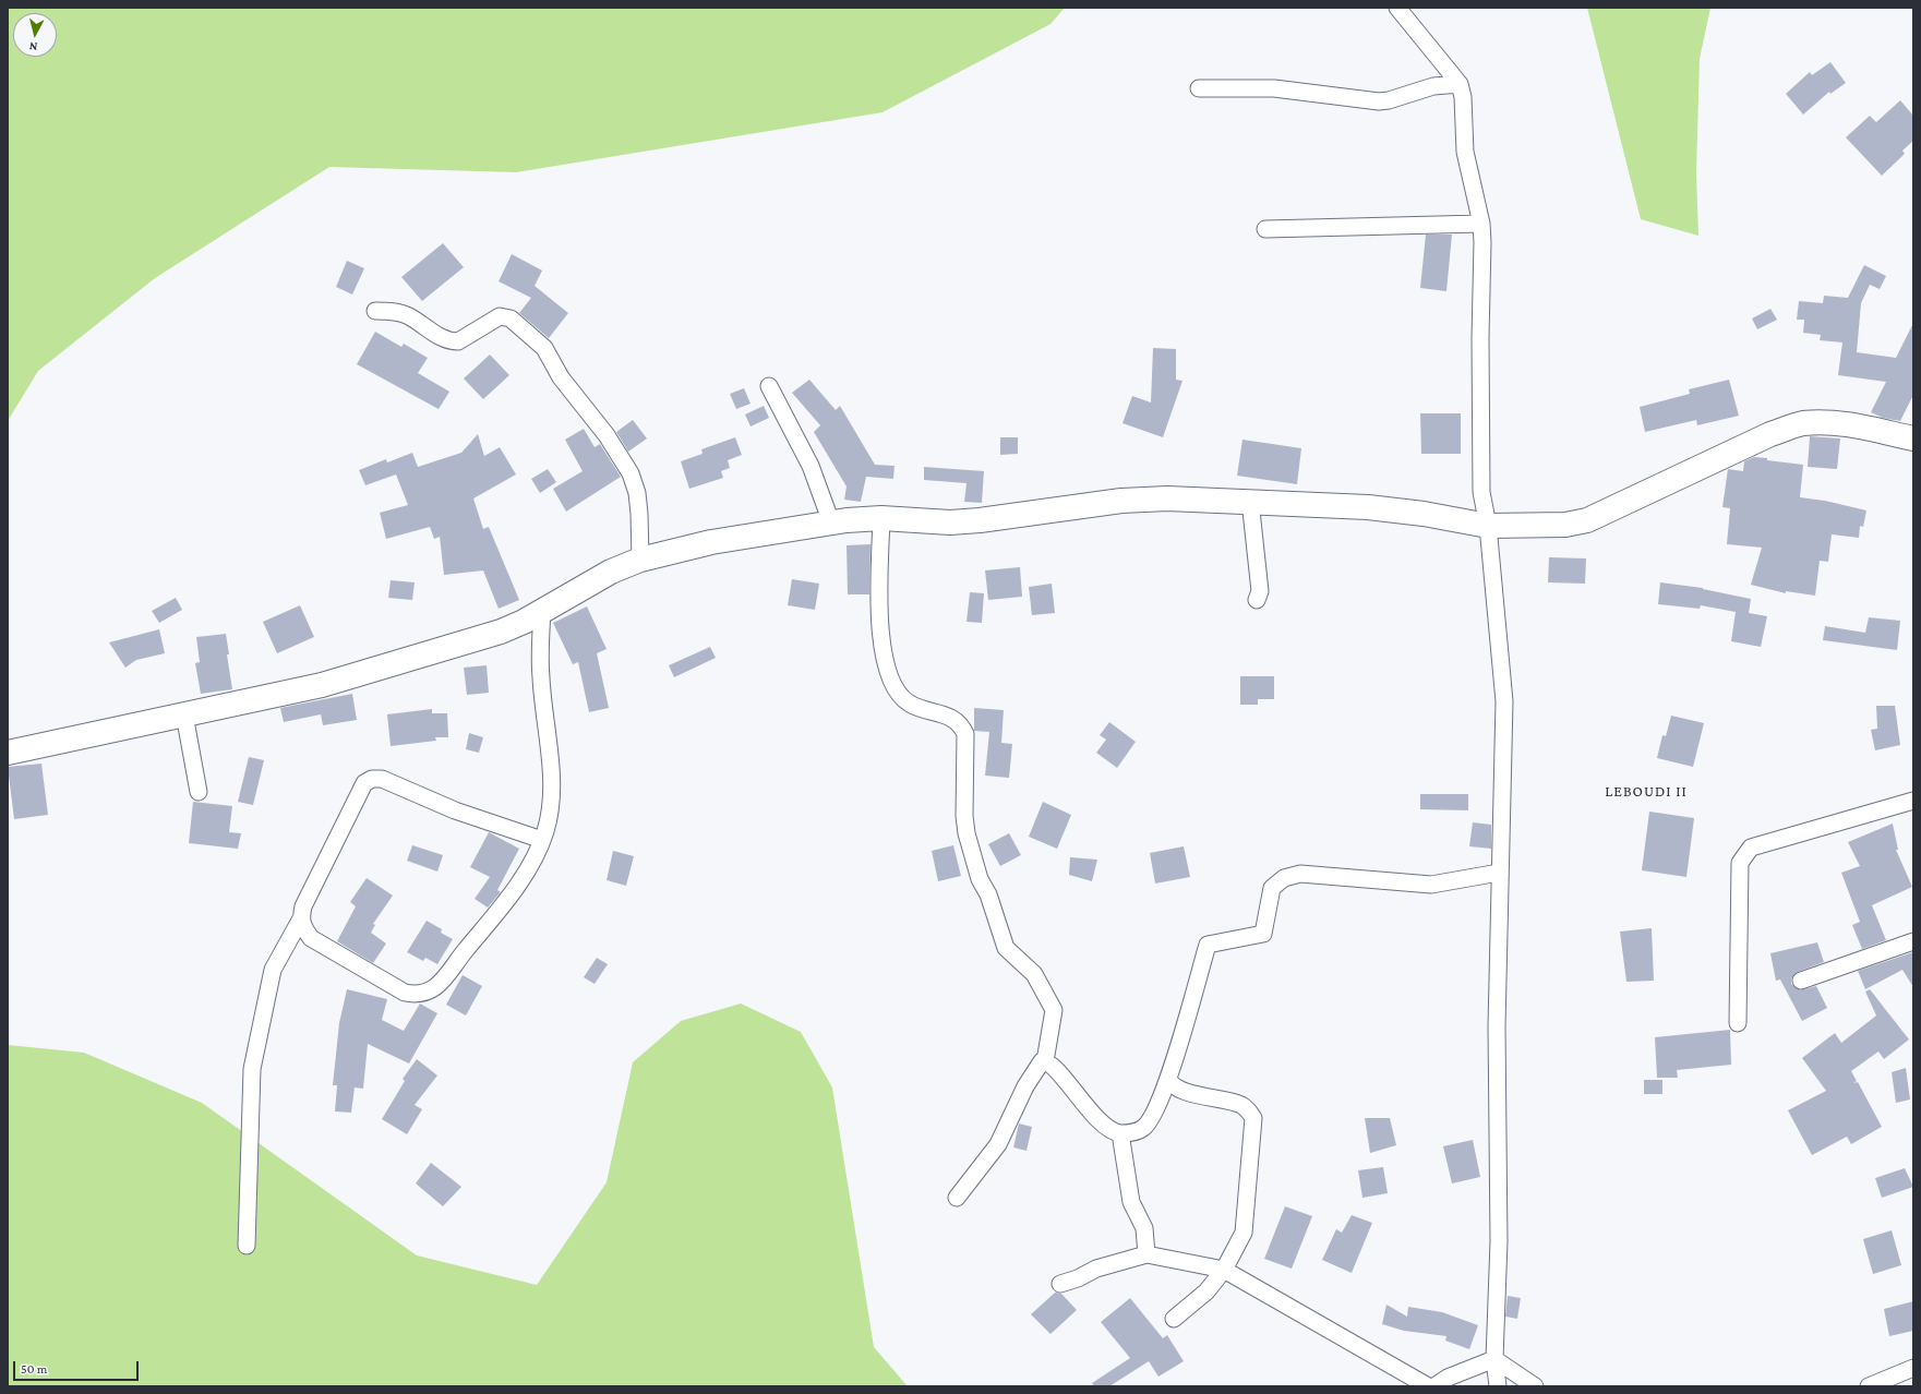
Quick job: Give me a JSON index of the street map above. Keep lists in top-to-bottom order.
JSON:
{
  "districts": ["LEBOUDI II"],
  "scale_bar": "50 m",
  "north": "bottom"
}
